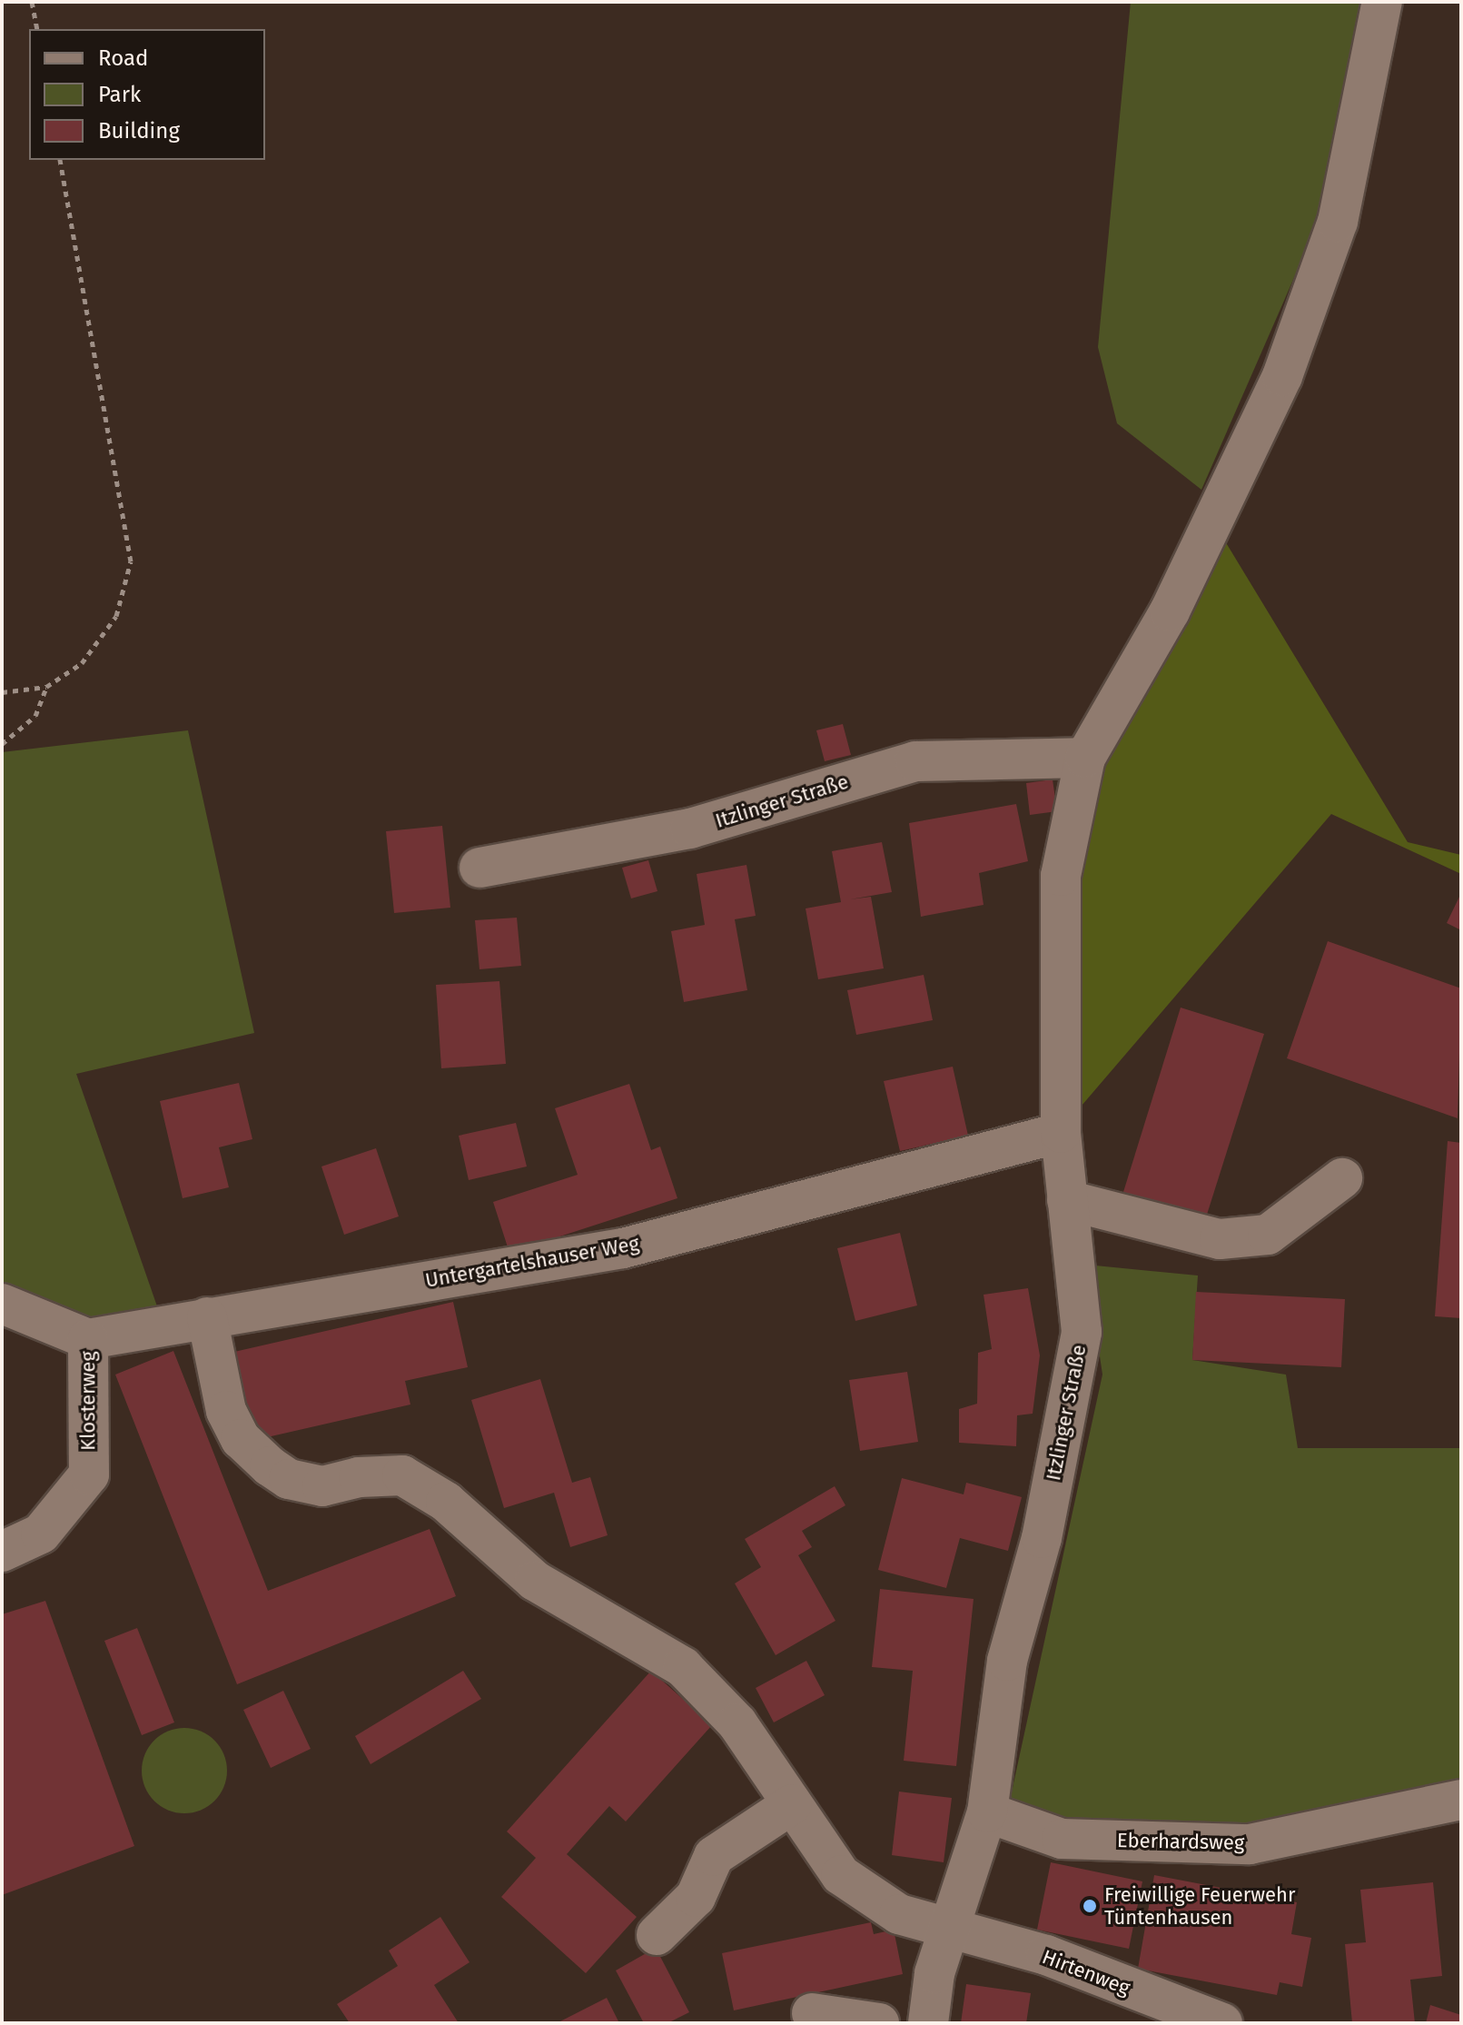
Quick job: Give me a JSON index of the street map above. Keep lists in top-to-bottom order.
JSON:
{
  "streets": {
    "street": [
      "Itzlinger Straße",
      "Untergartelshauser Weg",
      "Klosterweg",
      "Eberhardsweg",
      "Hirtenweg"
    ]
  },
  "crossings": [
    ["Itzlinger Straße", "Untergartelshauser Weg"],
    ["Itzlinger Straße", "Eberhardsweg"],
    ["Itzlinger Straße", "Hirtenweg"],
    ["Untergartelshauser Weg", "Klosterweg"]
  ],
  "places": ["Freiwillige Feuerwehr Tüntenhausen"],
  "legend": ["Road", "Park", "Building"]
}
